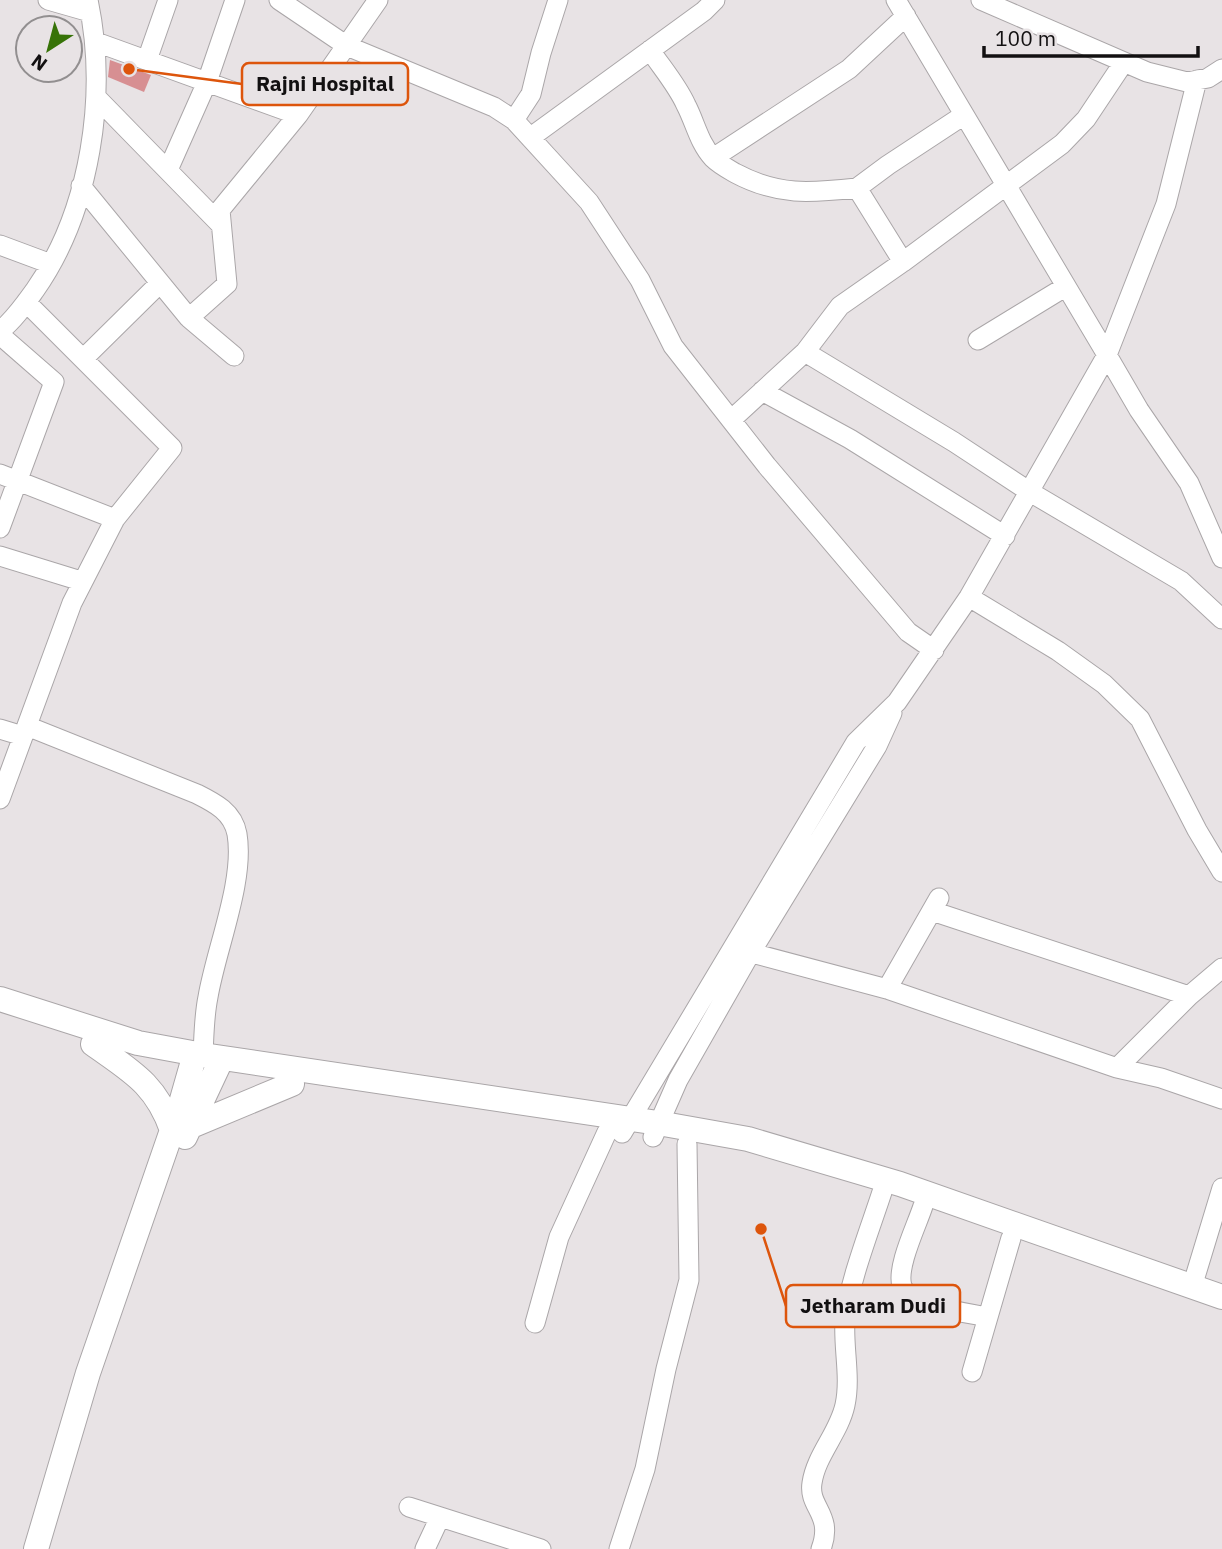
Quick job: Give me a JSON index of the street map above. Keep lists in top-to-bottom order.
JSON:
{
  "places": ["Rajni Hospital", "Jetharam Dudi"],
  "scale_bar": "100 m",
  "north": "bottom left"
}
